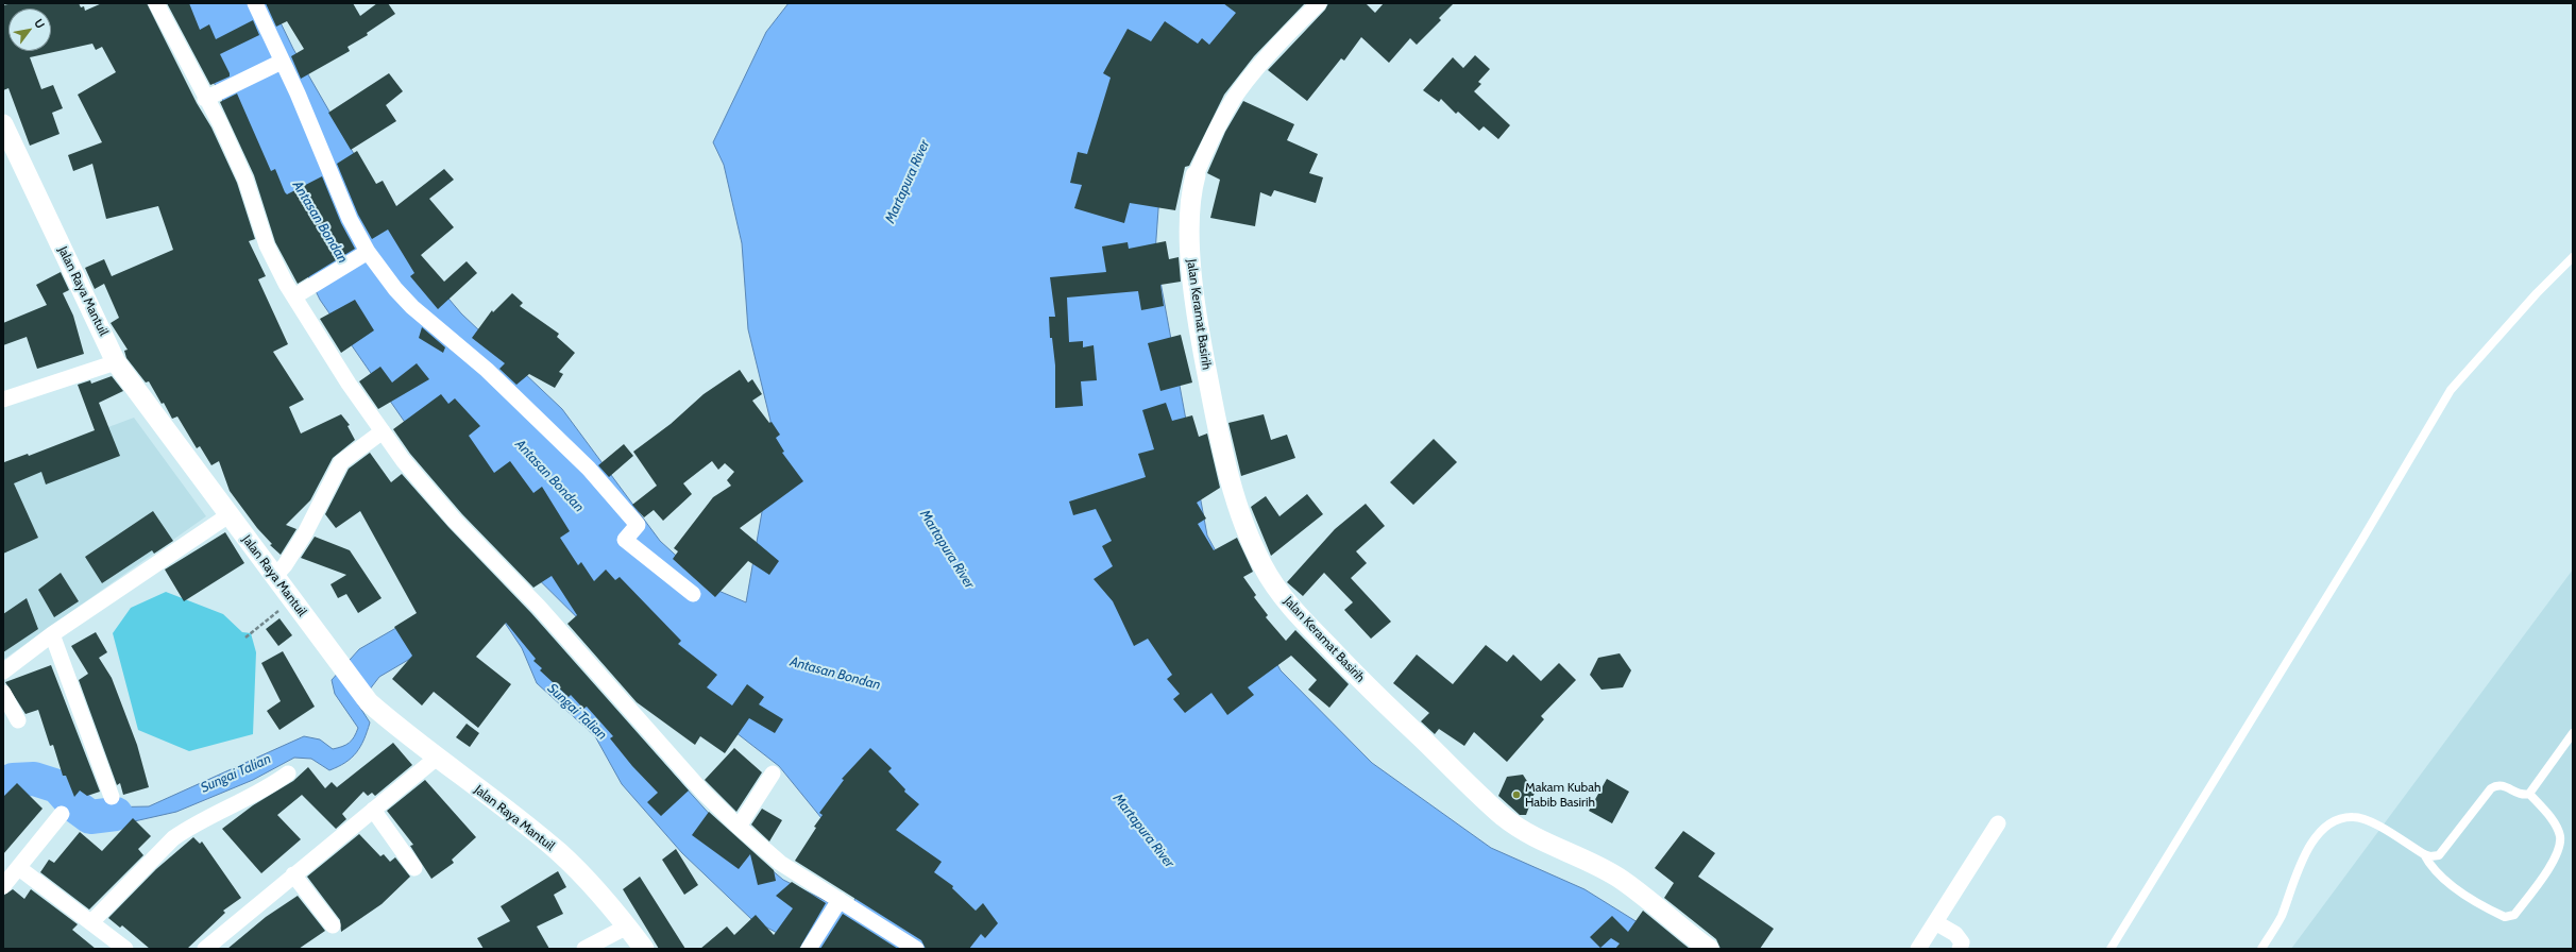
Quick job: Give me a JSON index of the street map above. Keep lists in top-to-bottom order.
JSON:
{
  "streets": {
    "street": ["Jalan Raya Mantuil", "Jalan Keramat Basirih"]
  },
  "water": ["Martapura River", "Antasan Bondan", "Sungai Talian"],
  "places": ["Makam Kubah Habib Basirih"],
  "north": "top right"
}
